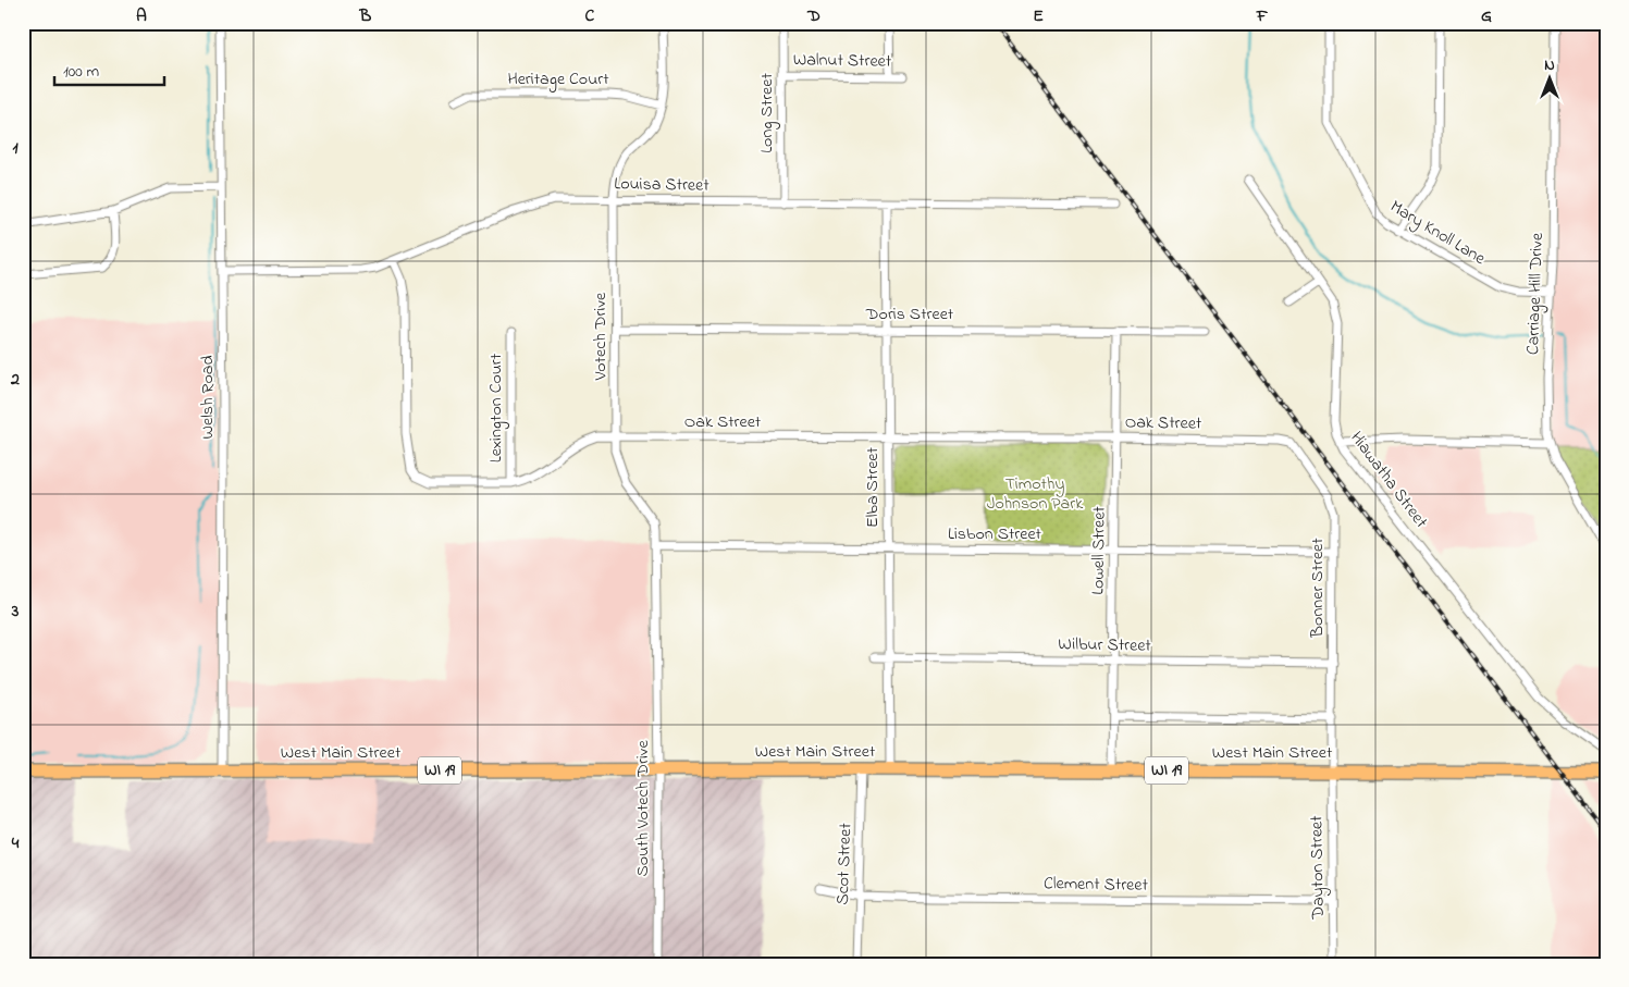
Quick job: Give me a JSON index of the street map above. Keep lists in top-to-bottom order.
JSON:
{
  "streets": {
    "main road": ["West Main Street", "WI 19"],
    "street": [
      "Walnut Street",
      "Heritage Court",
      "Long Street",
      "Louisa Street",
      "Mary Knoll Lane",
      "Carriage Hill Drive",
      "Doris Street",
      "Votech Drive",
      "Welsh Road",
      "Lexington Court",
      "Oak Street",
      "Hiawatha Street",
      "Elba Street",
      "Lisbon Street",
      "Lowell Street",
      "Bonner Street",
      "Wilbur Street",
      "South Votech Drive",
      "Scot Street",
      "Dayton Street",
      "Clement Street"
    ]
  },
  "crossings": [
    ["Walnut Street", "Long Street"],
    ["Heritage Court", "Votech Drive"],
    ["Long Street", "Louisa Street"],
    ["Louisa Street", "Votech Drive"],
    ["Louisa Street", "Welsh Road"],
    ["Louisa Street", "Oak Street"],
    ["Louisa Street", "Elba Street"],
    ["Mary Knoll Lane", "Carriage Hill Drive"],
    ["Doris Street", "Votech Drive"],
    ["Doris Street", "Elba Street"],
    ["Doris Street", "Lowell Street"],
    ["Votech Drive", "Oak Street"],
    ["Votech Drive", "Lisbon Street"],
    ["Votech Drive", "South Votech Drive"],
    ["Welsh Road", "West Main Street"],
    ["Lexington Court", "Oak Street"],
    ["Oak Street", "Elba Street"],
    ["Oak Street", "Lowell Street"],
    ["Oak Street", "Bonner Street"],
    ["Elba Street", "Lisbon Street"],
    ["Elba Street", "Wilbur Street"],
    ["Elba Street", "West Main Street"],
    ["Lisbon Street", "Lowell Street"],
    ["Lisbon Street", "Bonner Street"],
    ["Lowell Street", "Wilbur Street"],
    ["Lowell Street", "West Main Street"],
    ["Bonner Street", "Wilbur Street"],
    ["Bonner Street", "West Main Street"],
    ["Bonner Street", "Dayton Street"],
    ["West Main Street", "South Votech Drive"],
    ["West Main Street", "Scot Street"],
    ["West Main Street", "Dayton Street"],
    ["Scot Street", "Clement Street"],
    ["Dayton Street", "Clement Street"]
  ],
  "parks": ["Timothy Johnson Park"],
  "scale_bar": "100 m",
  "north": "top",
  "grid": {
    "columns": [
      "A",
      "B",
      "C",
      "D",
      "E",
      "F",
      "G"
    ],
    "rows": [
      "1",
      "2",
      "3",
      "4"
    ]
  }
}
